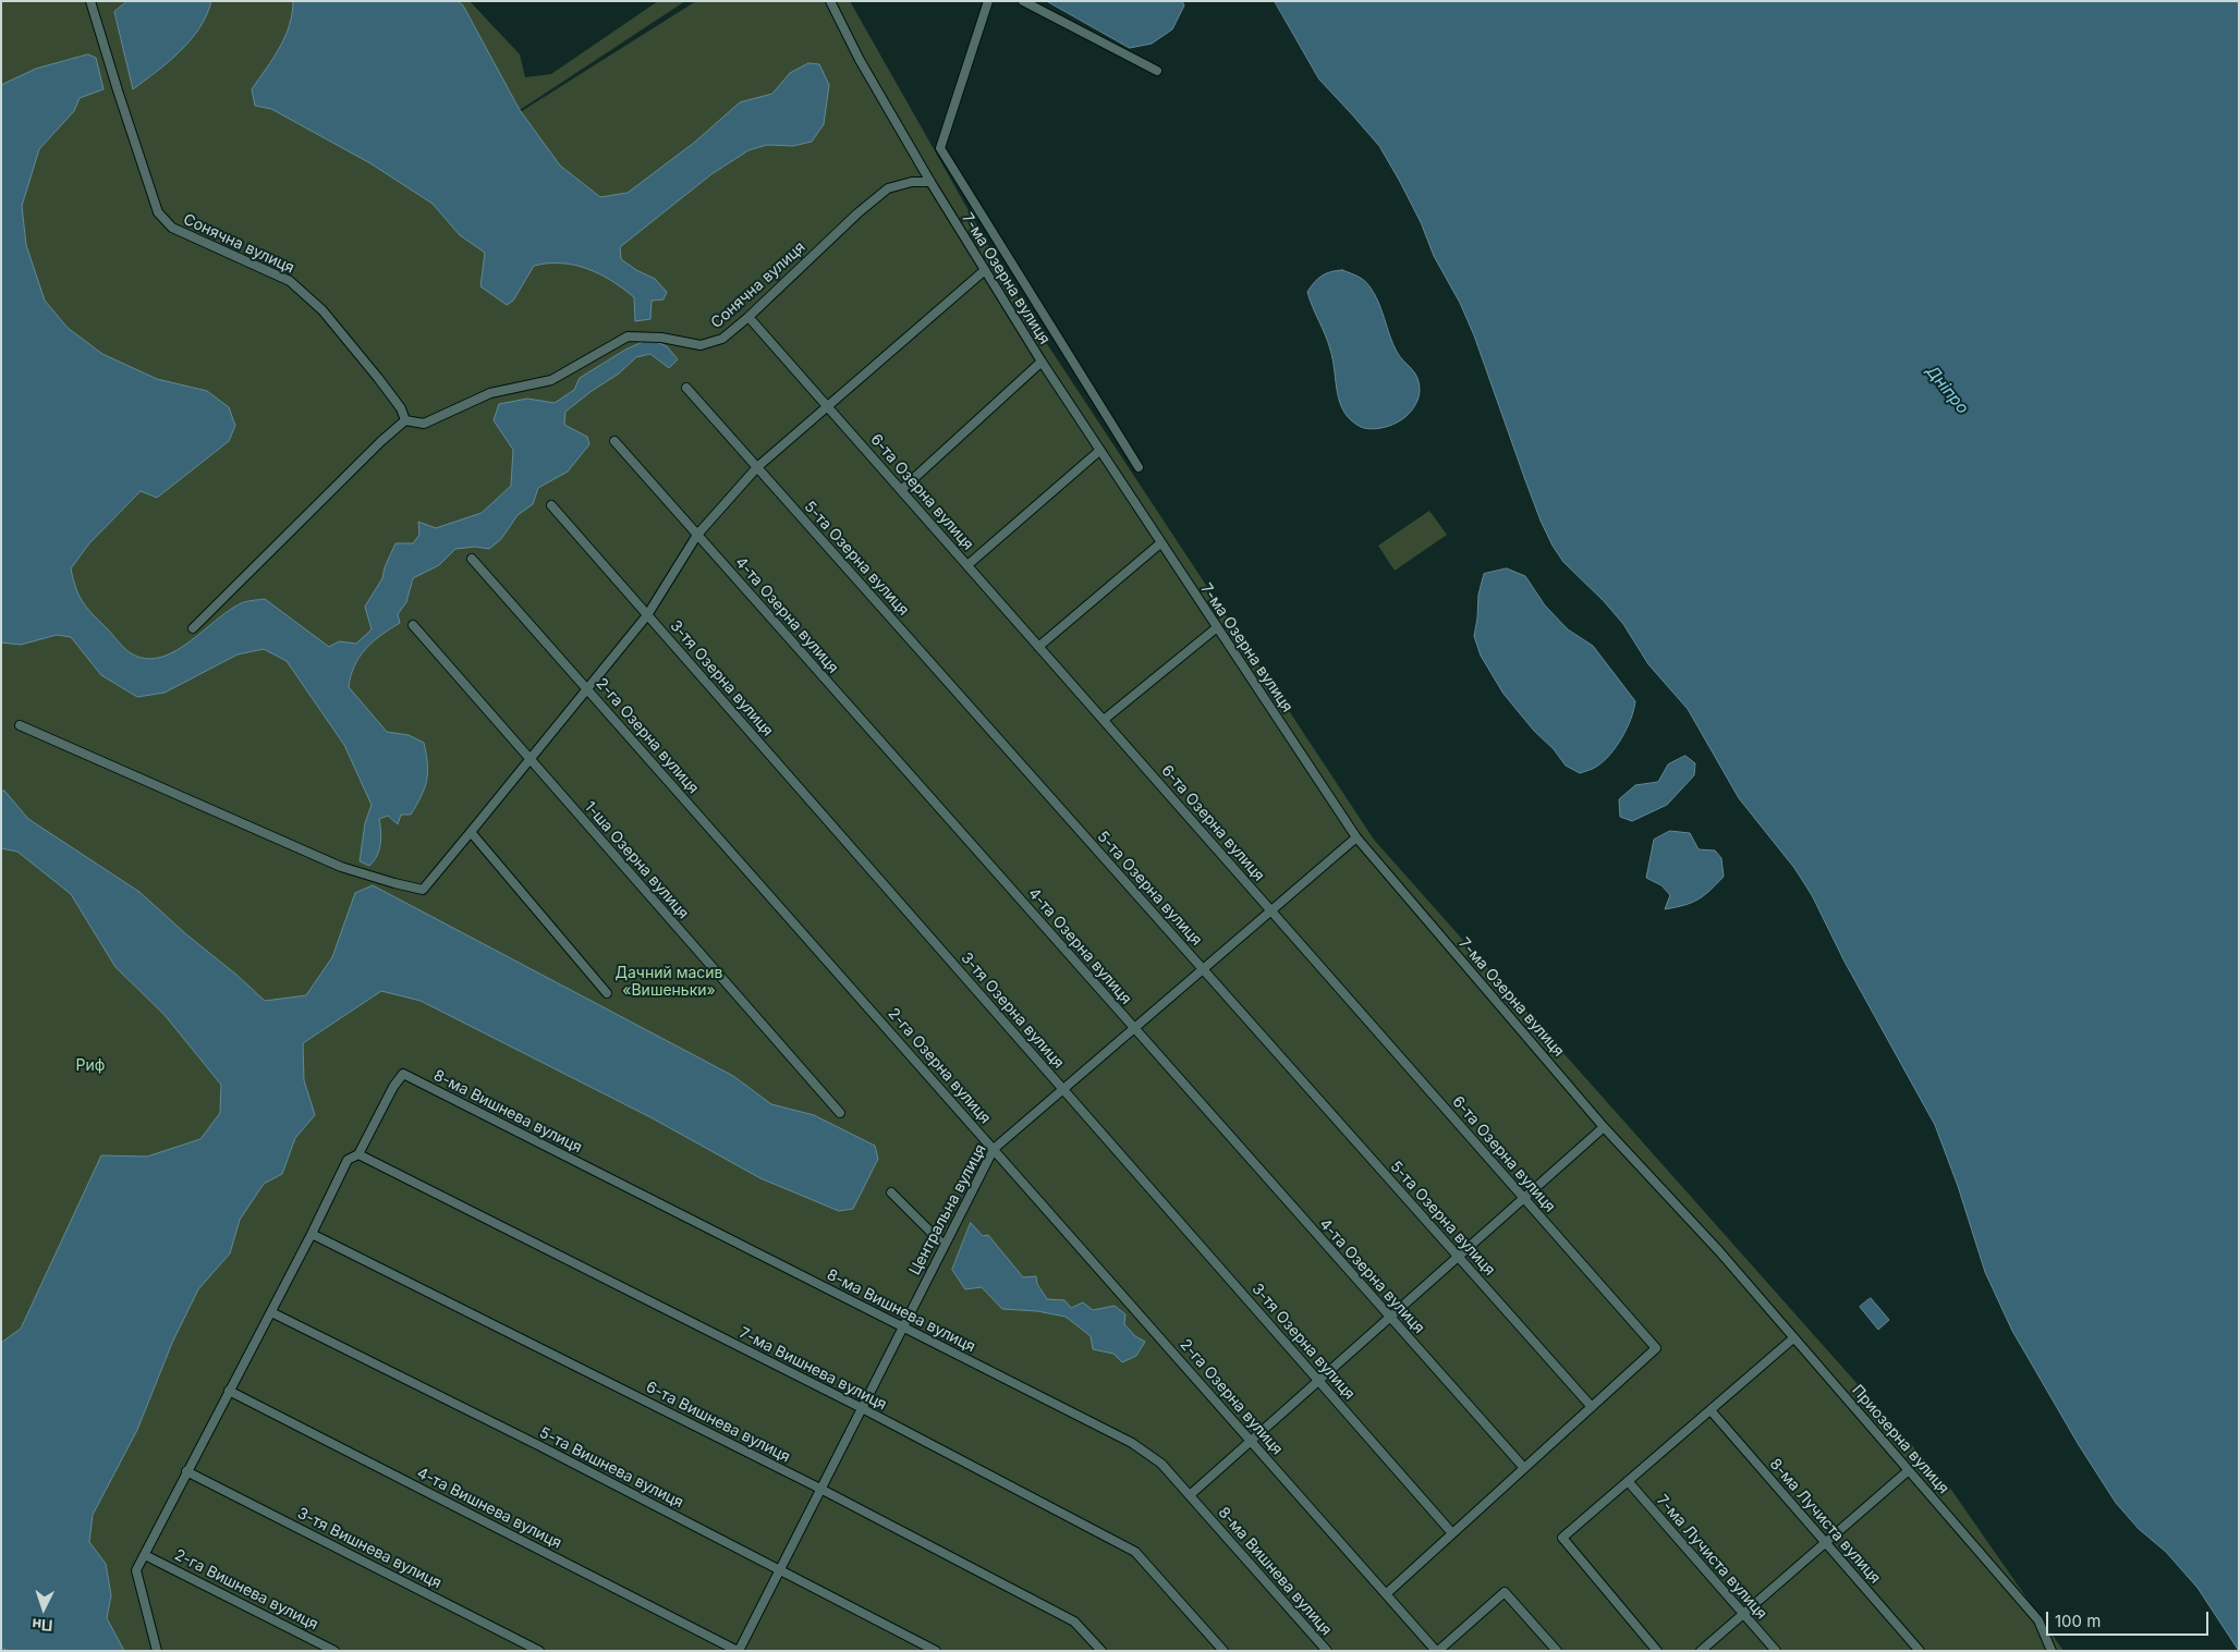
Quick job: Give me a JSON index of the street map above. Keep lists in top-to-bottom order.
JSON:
{
  "streets": {
    "street": [
      "Сонячна вулиця",
      "7-ма Озерна вулиця",
      "6-та Озерна вулиця",
      "5-та Озерна вулиця",
      "4-та Озерна вулиця",
      "3-тя Озерна вулиця",
      "2-га Озерна вулиця",
      "1-ша Озерна вулиця",
      "8-ма Вишнева вулиця",
      "Центральна вулиця",
      "7-ма Вишнева вулиця",
      "6-та Вишнева вулиця",
      "Приозерна вулиця",
      "5-та Вишнева вулиця",
      "4-та Вишнева вулиця",
      "8-ма Лучиста вулиця",
      "3-тя Вишнева вулиця",
      "7-ма Лучиста вулиця",
      "2-га Вишнева вулиця"
    ]
  },
  "crossings": [
    ["Сонячна вулиця", "7-ма Озерна вулиця"],
    ["Сонячна вулиця", "6-та Озерна вулиця"],
    ["7-ма Озерна вулиця", "Центральна вулиця"],
    ["7-ма Озерна вулиця", "Приозерна вулиця"],
    ["6-та Озерна вулиця", "5-та Озерна вулиця"],
    ["6-та Озерна вулиця", "Центральна вулиця"],
    ["5-та Озерна вулиця", "Центральна вулиця"],
    ["4-та Озерна вулиця", "Центральна вулиця"],
    ["3-тя Озерна вулиця", "Центральна вулиця"],
    ["2-га Озерна вулиця", "Центральна вулиця"],
    ["8-ма Вишнева вулиця", "Центральна вулиця"],
    ["8-ма Вишнева вулиця", "7-ма Вишнева вулиця"],
    ["Центральна вулиця", "7-ма Вишнева вулиця"],
    ["Центральна вулиця", "6-та Вишнева вулиця"],
    ["Центральна вулиця", "5-та Вишнева вулиця"],
    ["Центральна вулиця", "4-та Вишнева вулиця"]
  ],
  "water": ["Дніпро"],
  "parks": ["Дачний масив «Вишеньки»", "Риф"],
  "scale_bar": "100 m",
  "north": "bottom"
}
